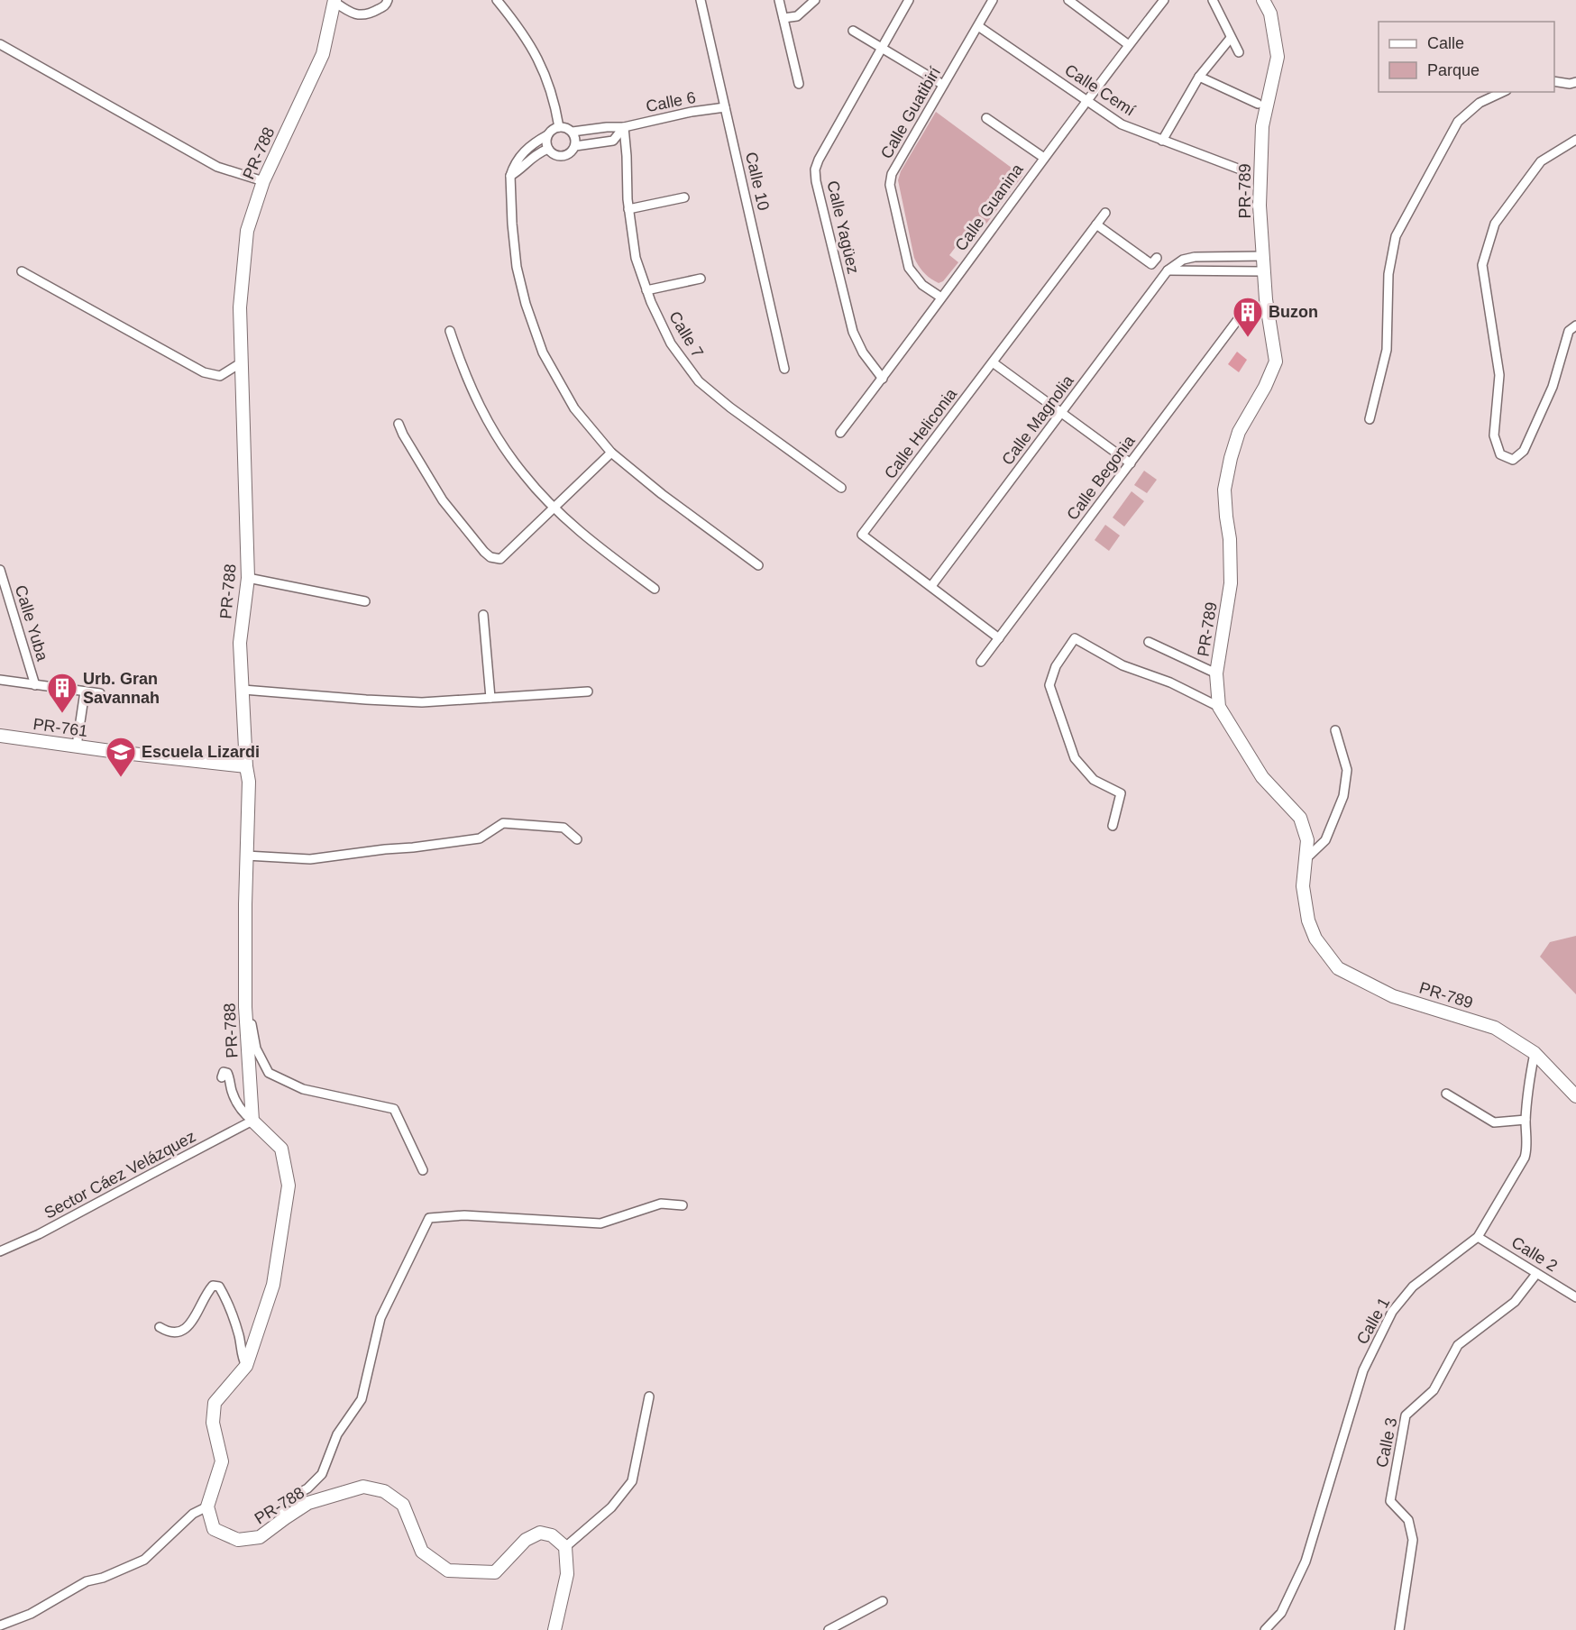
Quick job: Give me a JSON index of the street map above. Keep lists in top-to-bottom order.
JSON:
{
  "streets": {
    "street": [
      "Calle Cemí",
      "Calle 6",
      "Calle Guatibirí",
      "PR-788",
      "Calle 10",
      "PR-789",
      "Calle Guanina",
      "Calle Yagüez",
      "Calle 7",
      "Calle Magnolia",
      "Calle Heliconia",
      "Calle Begonia",
      "Calle Yuba",
      "PR-761",
      "Sector Cáez Velázquez",
      "Calle 2",
      "Calle 1",
      "Calle 3"
    ]
  },
  "crossings": [
    ["Calle Cemí", "Calle Guatibirí"],
    ["Calle Cemí", "Calle Guanina"],
    ["Calle 6", "Calle 10"],
    ["Calle 6", "Calle 7"],
    ["Calle Guatibirí", "Calle Guanina"],
    ["PR-788", "PR-761"],
    ["PR-788", "Sector Cáez Velázquez"],
    ["PR-789", "Calle Magnolia"],
    ["PR-789", "Calle 1"],
    ["Calle Guanina", "Calle Yagüez"],
    ["Calle Magnolia", "Calle Heliconia"],
    ["Calle Heliconia", "Calle Begonia"],
    ["Calle 2", "Calle 1"],
    ["Calle 2", "Calle 3"]
  ],
  "places": {
    "building": ["Buzon", "Urb. Gran Savannah"],
    "school or university": ["Escuela Lizardi"]
  },
  "legend": ["Calle", "Parque"]
}
